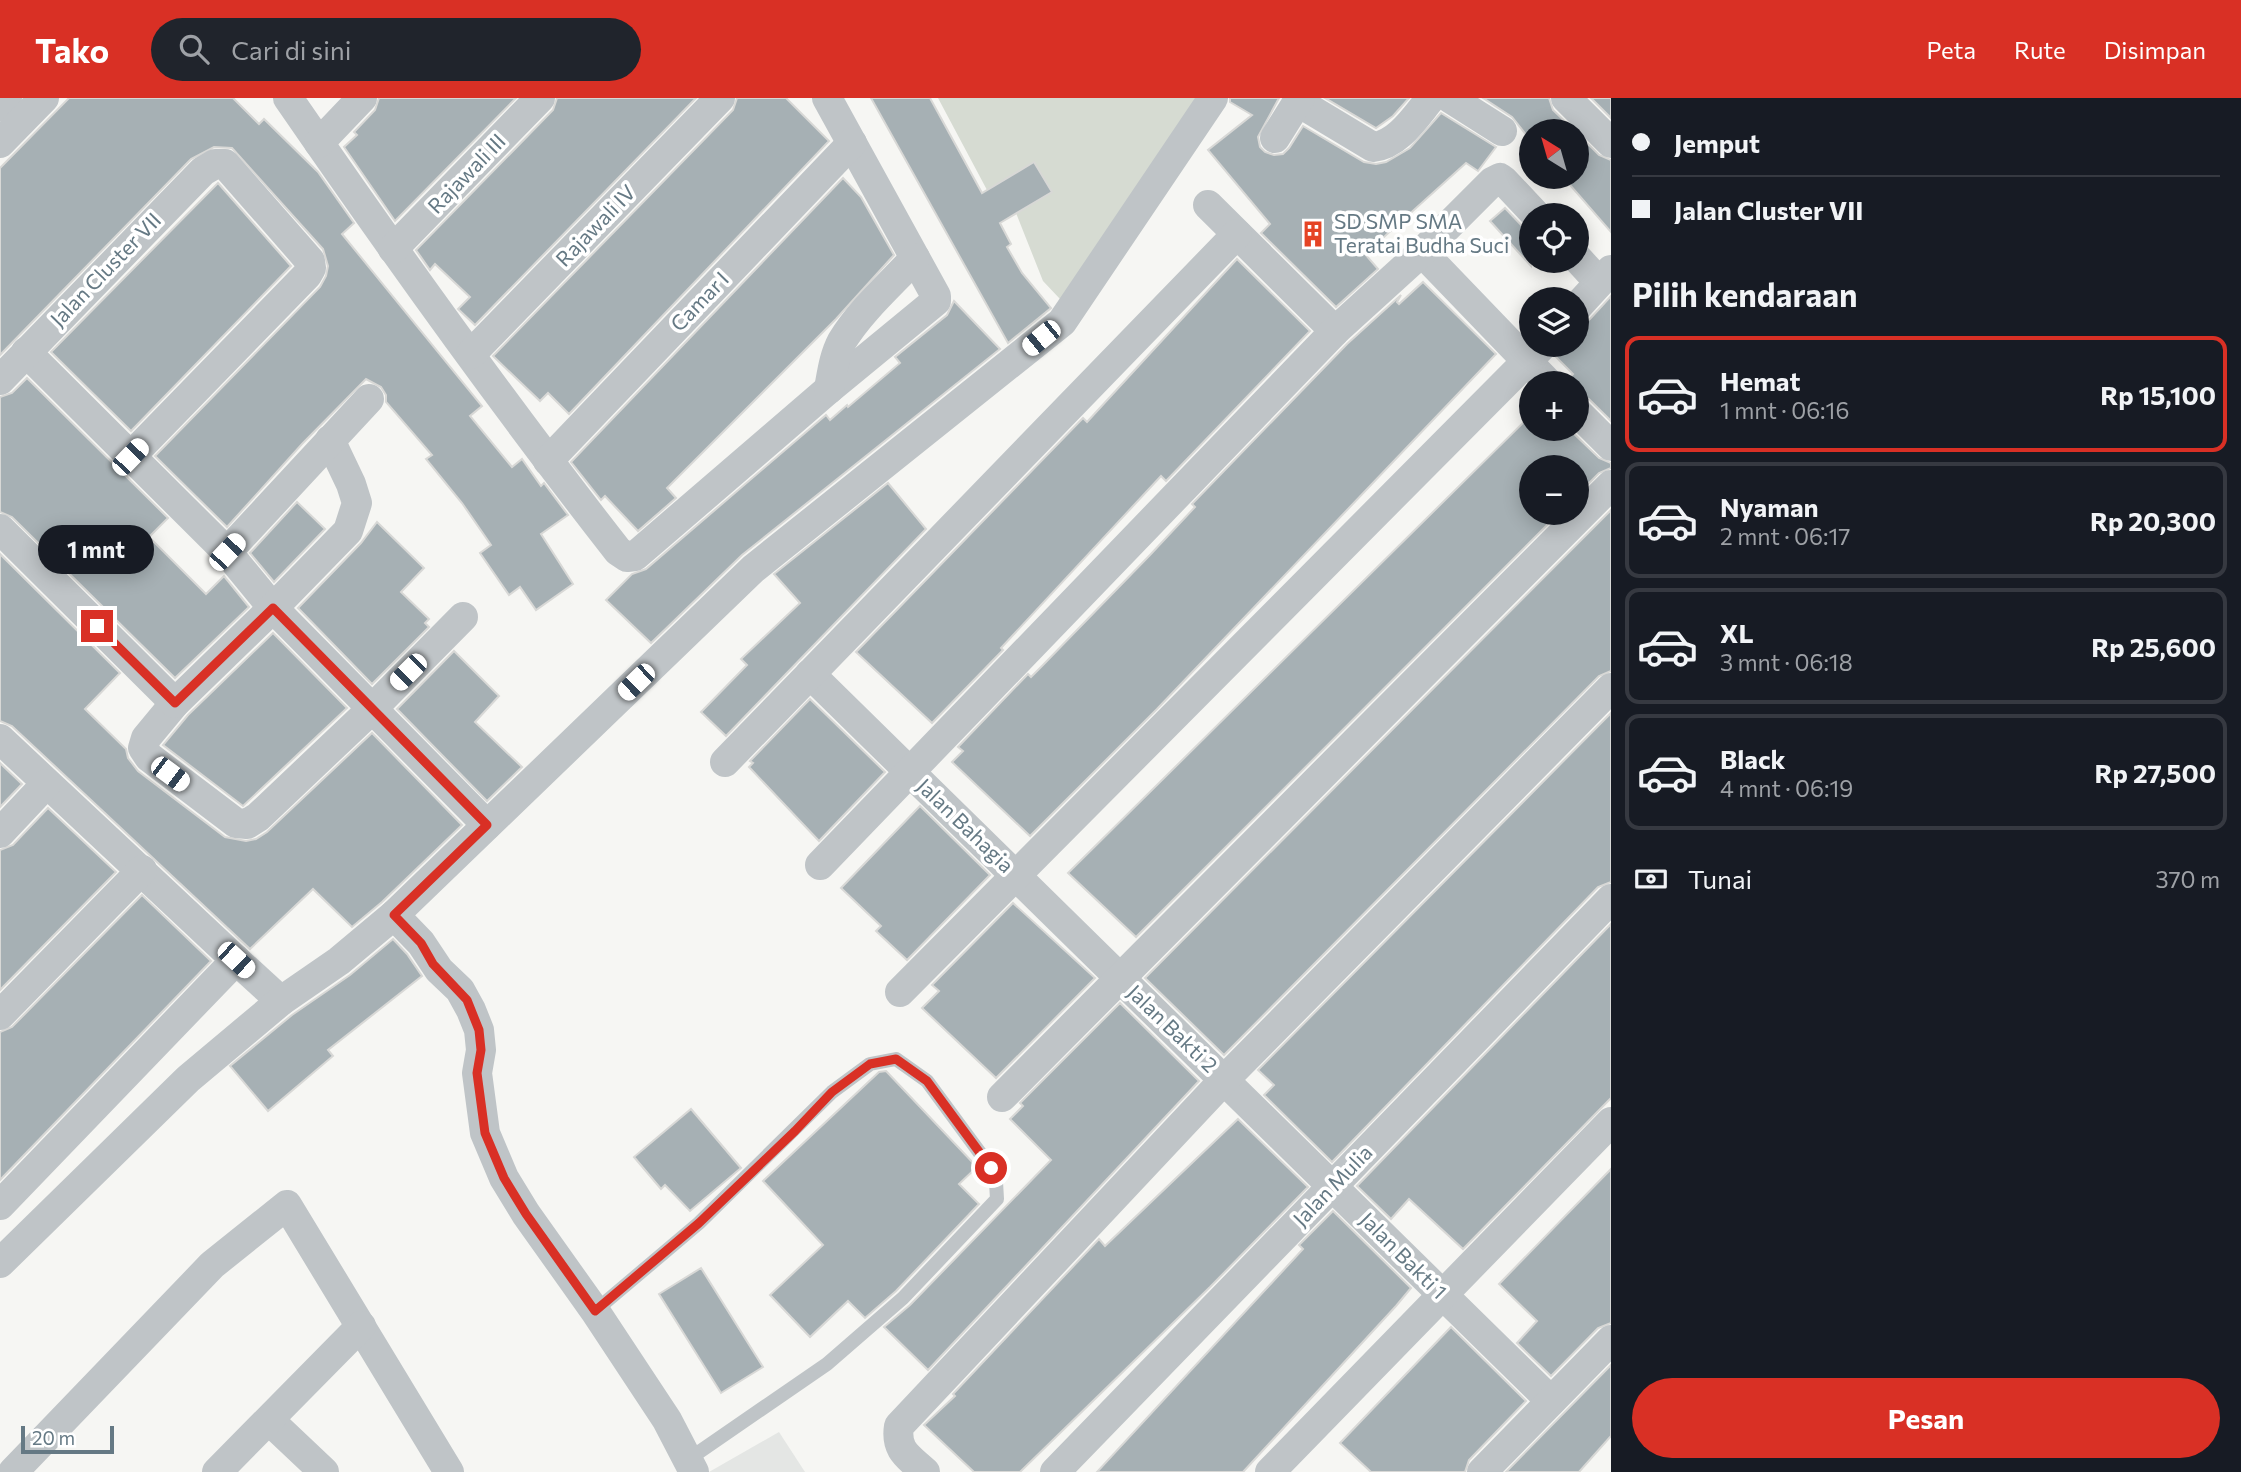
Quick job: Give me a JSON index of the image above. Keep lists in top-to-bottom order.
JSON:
{
  "streets": {
    "street": [
      "Rajawali III",
      "Rajawali IV",
      "Jalan Cluster VII",
      "Camar I",
      "Jalan Bahagia",
      "Jalan Bakti 2",
      "Jalan Mulia",
      "Jalan Bakti 1"
    ]
  },
  "crossings": [
    ["Jalan Bahagia", "Jalan Bakti 2"],
    ["Jalan Bakti 2", "Jalan Bakti 1"],
    ["Jalan Mulia", "Jalan Bakti 1"]
  ],
  "places": {
    "building": ["SD SMP SMA Teratai Budha Suci"]
  },
  "scale_bar": "20 m",
  "north": "top left",
  "page": {
    "header": "Tako",
    "search": "Cari di sini",
    "nav": ["Peta", "Rute", "Disimpan"],
    "banner": ["Jemput", "Jalan Cluster VII"],
    "map_buttons": ["+", "−"],
    "heading": "Pilih kendaraan",
    "list": [
      {
        "name": "Hemat",
        "note": "1 mnt · 06:16",
        "value": "Rp 15,100"
      },
      {
        "name": "Nyaman",
        "note": "2 mnt · 06:17",
        "value": "Rp 20,300"
      },
      {
        "name": "XL",
        "note": "3 mnt · 06:18",
        "value": "Rp 25,600"
      },
      {
        "name": "Black",
        "note": "4 mnt · 06:19",
        "value": "Rp 27,500"
      }
    ],
    "bubble": "1 mnt",
    "pay": ["Tunai", "370 m"],
    "buttons": "Pesan",
    "scale": "20 m"
  }
}
